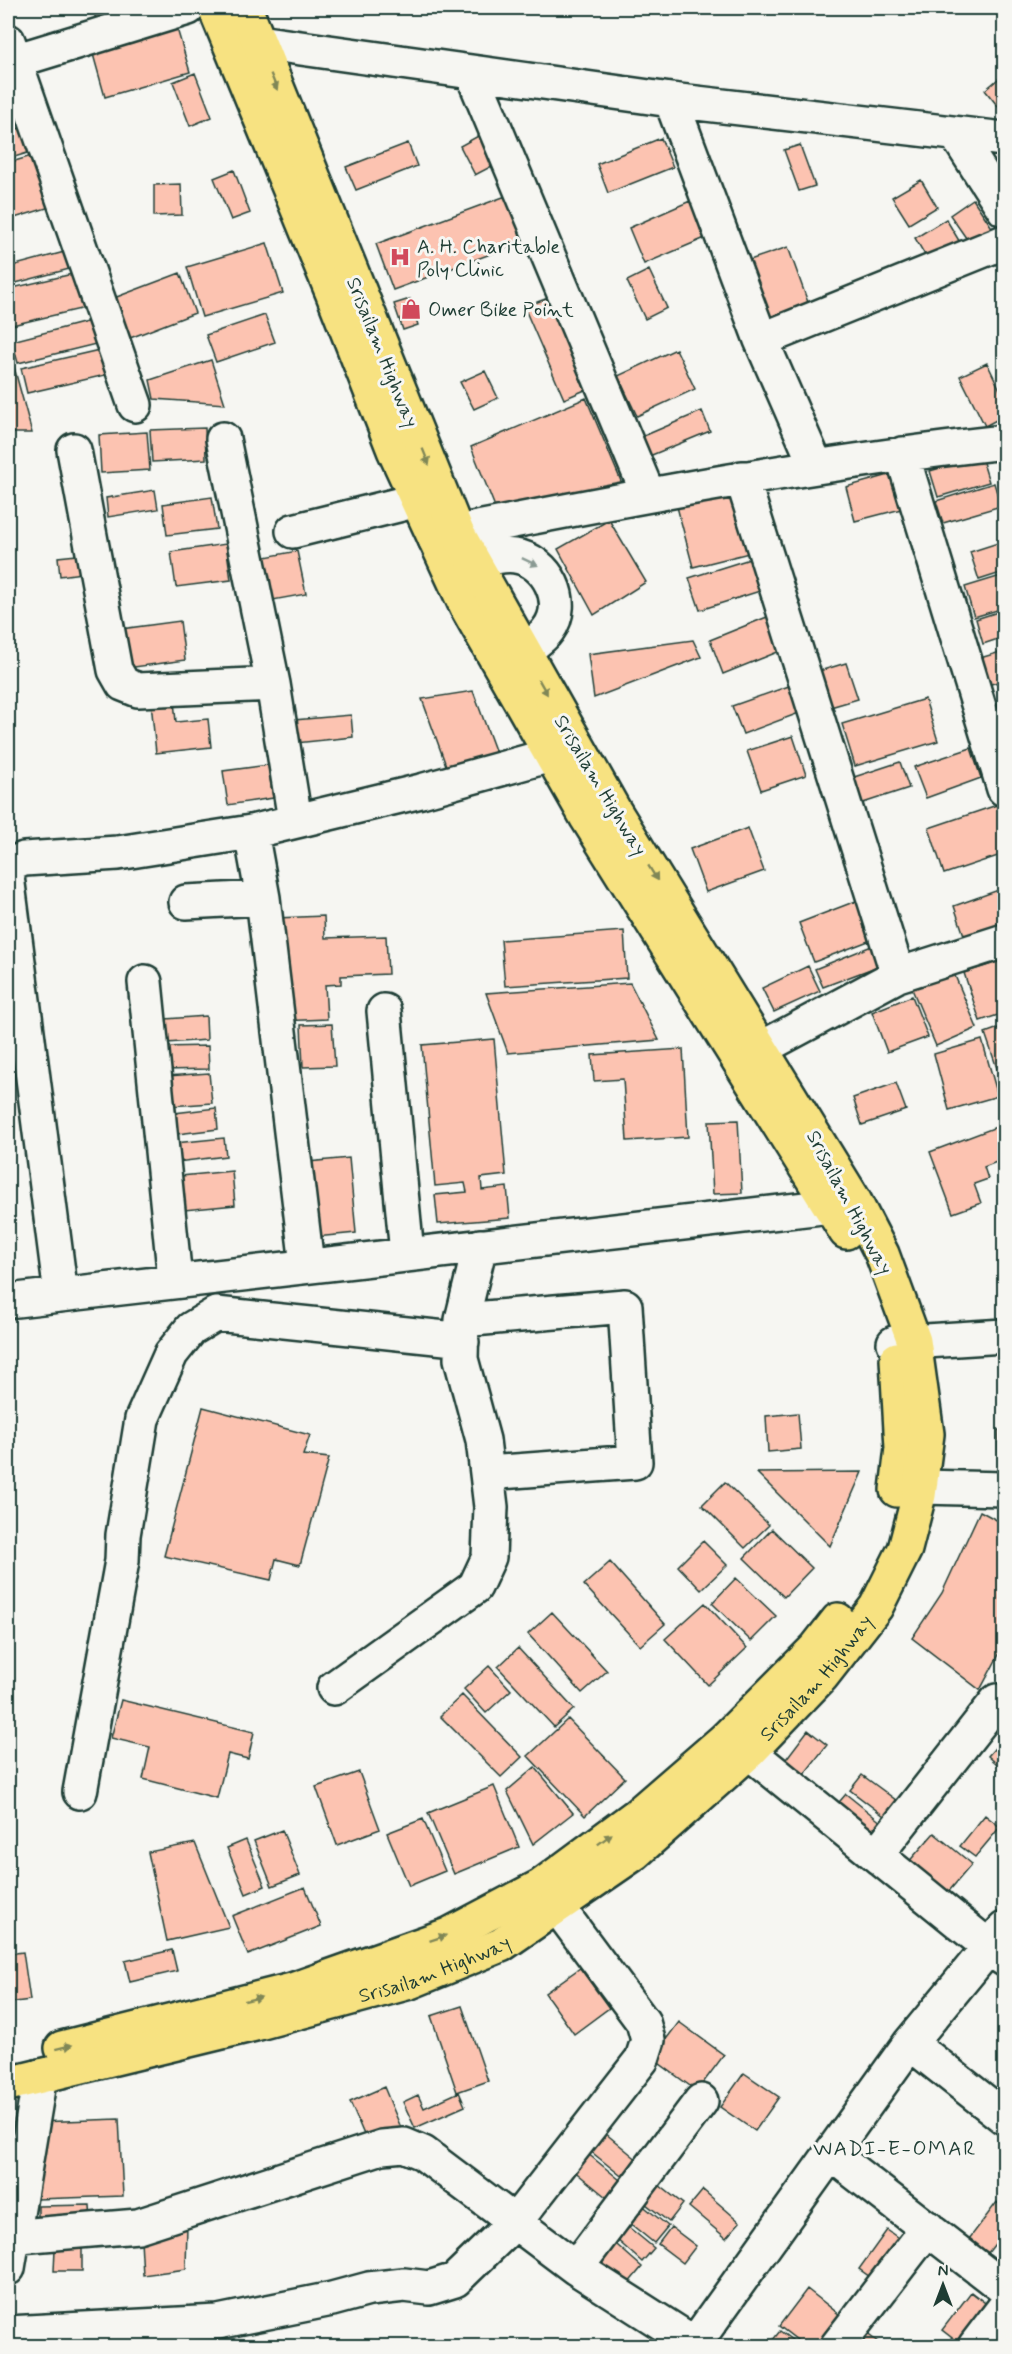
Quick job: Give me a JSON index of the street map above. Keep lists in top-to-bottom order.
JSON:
{
  "streets": {
    "highway": ["Srisailam Highway"]
  },
  "districts": ["WADI-E-OMAR"],
  "places": {
    "hospital": ["A. H. Charitable Poly Clinic"],
    "shop": ["Omer Bike Point"]
  },
  "north": "top"
}
